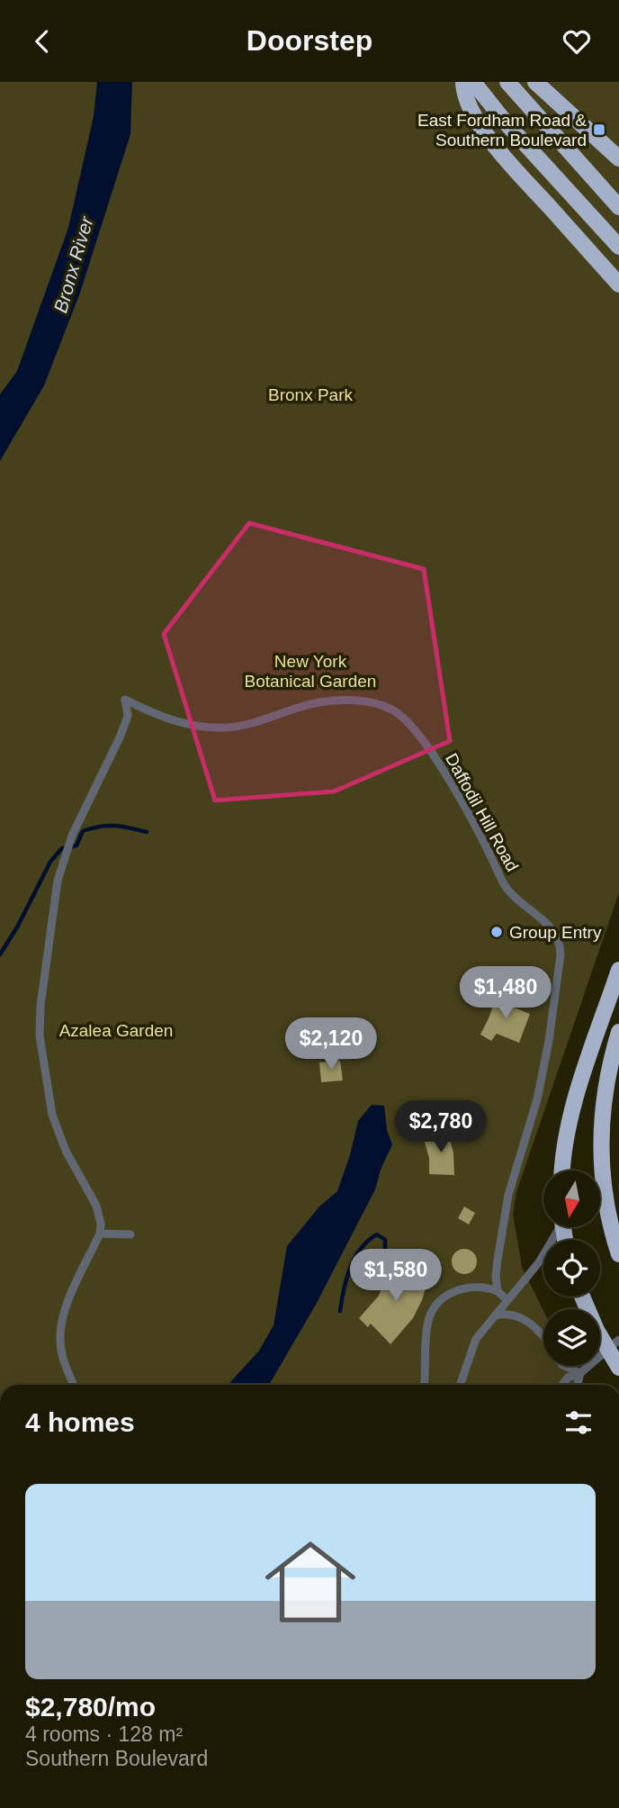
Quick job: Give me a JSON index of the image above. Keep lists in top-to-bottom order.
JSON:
{
  "streets": {
    "lane": ["Daffodil Hill Road"]
  },
  "water": ["Bronx River"],
  "parks": ["Bronx Park", "New York Botanical Garden", "Azalea Garden"],
  "places": {
    "transit": ["East Fordham Road & Southern Boulevard"],
    "other": ["Group Entry"]
  },
  "north": "bottom",
  "page": {
    "header": "Doorstep",
    "price": [
      "$1,480",
      "$2,120",
      "$2,780",
      "$1,580"
    ],
    "heading": "4 homes",
    "list": [
      {
        "name": "$2,780/mo",
        "note": "4 rooms · 128 m² · Southern Boulevard"
      }
    ]
  }
}
